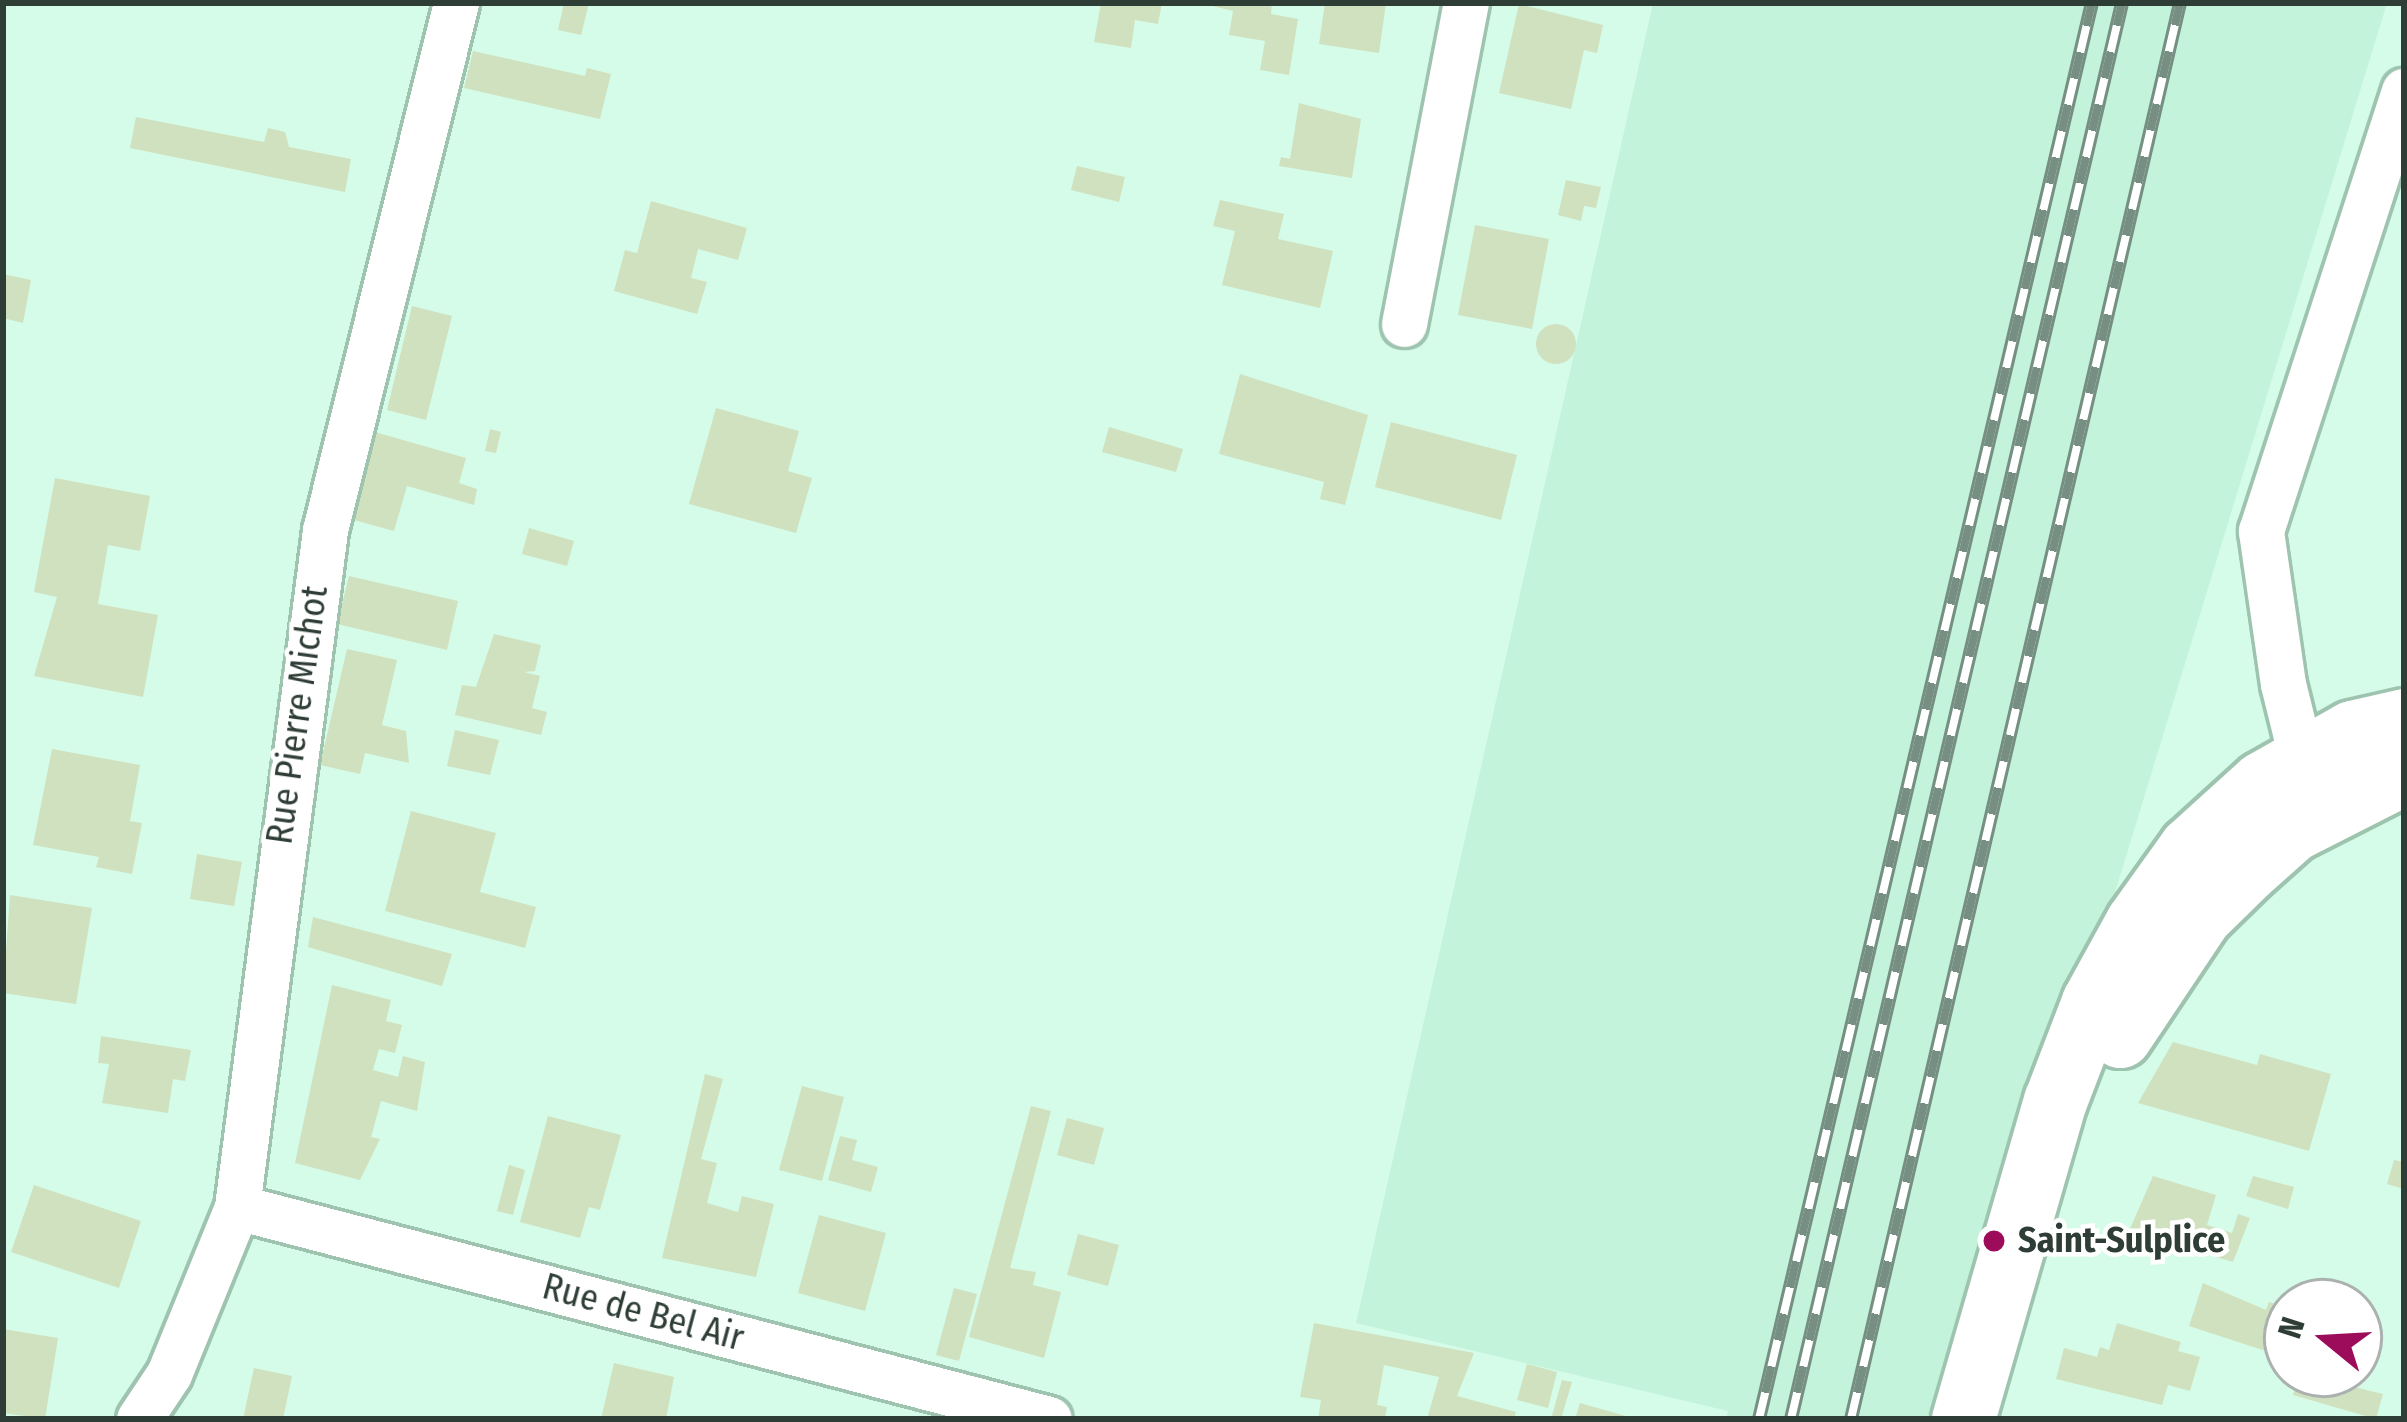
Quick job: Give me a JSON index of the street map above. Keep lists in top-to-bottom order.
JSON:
{
  "streets": {
    "street": ["Rue Pierre Michot", "Rue de Bel Air"]
  },
  "crossings": [
    ["Rue Pierre Michot", "Rue de Bel Air"]
  ],
  "places": ["Saint-Sulplice"],
  "north": "left"
}
